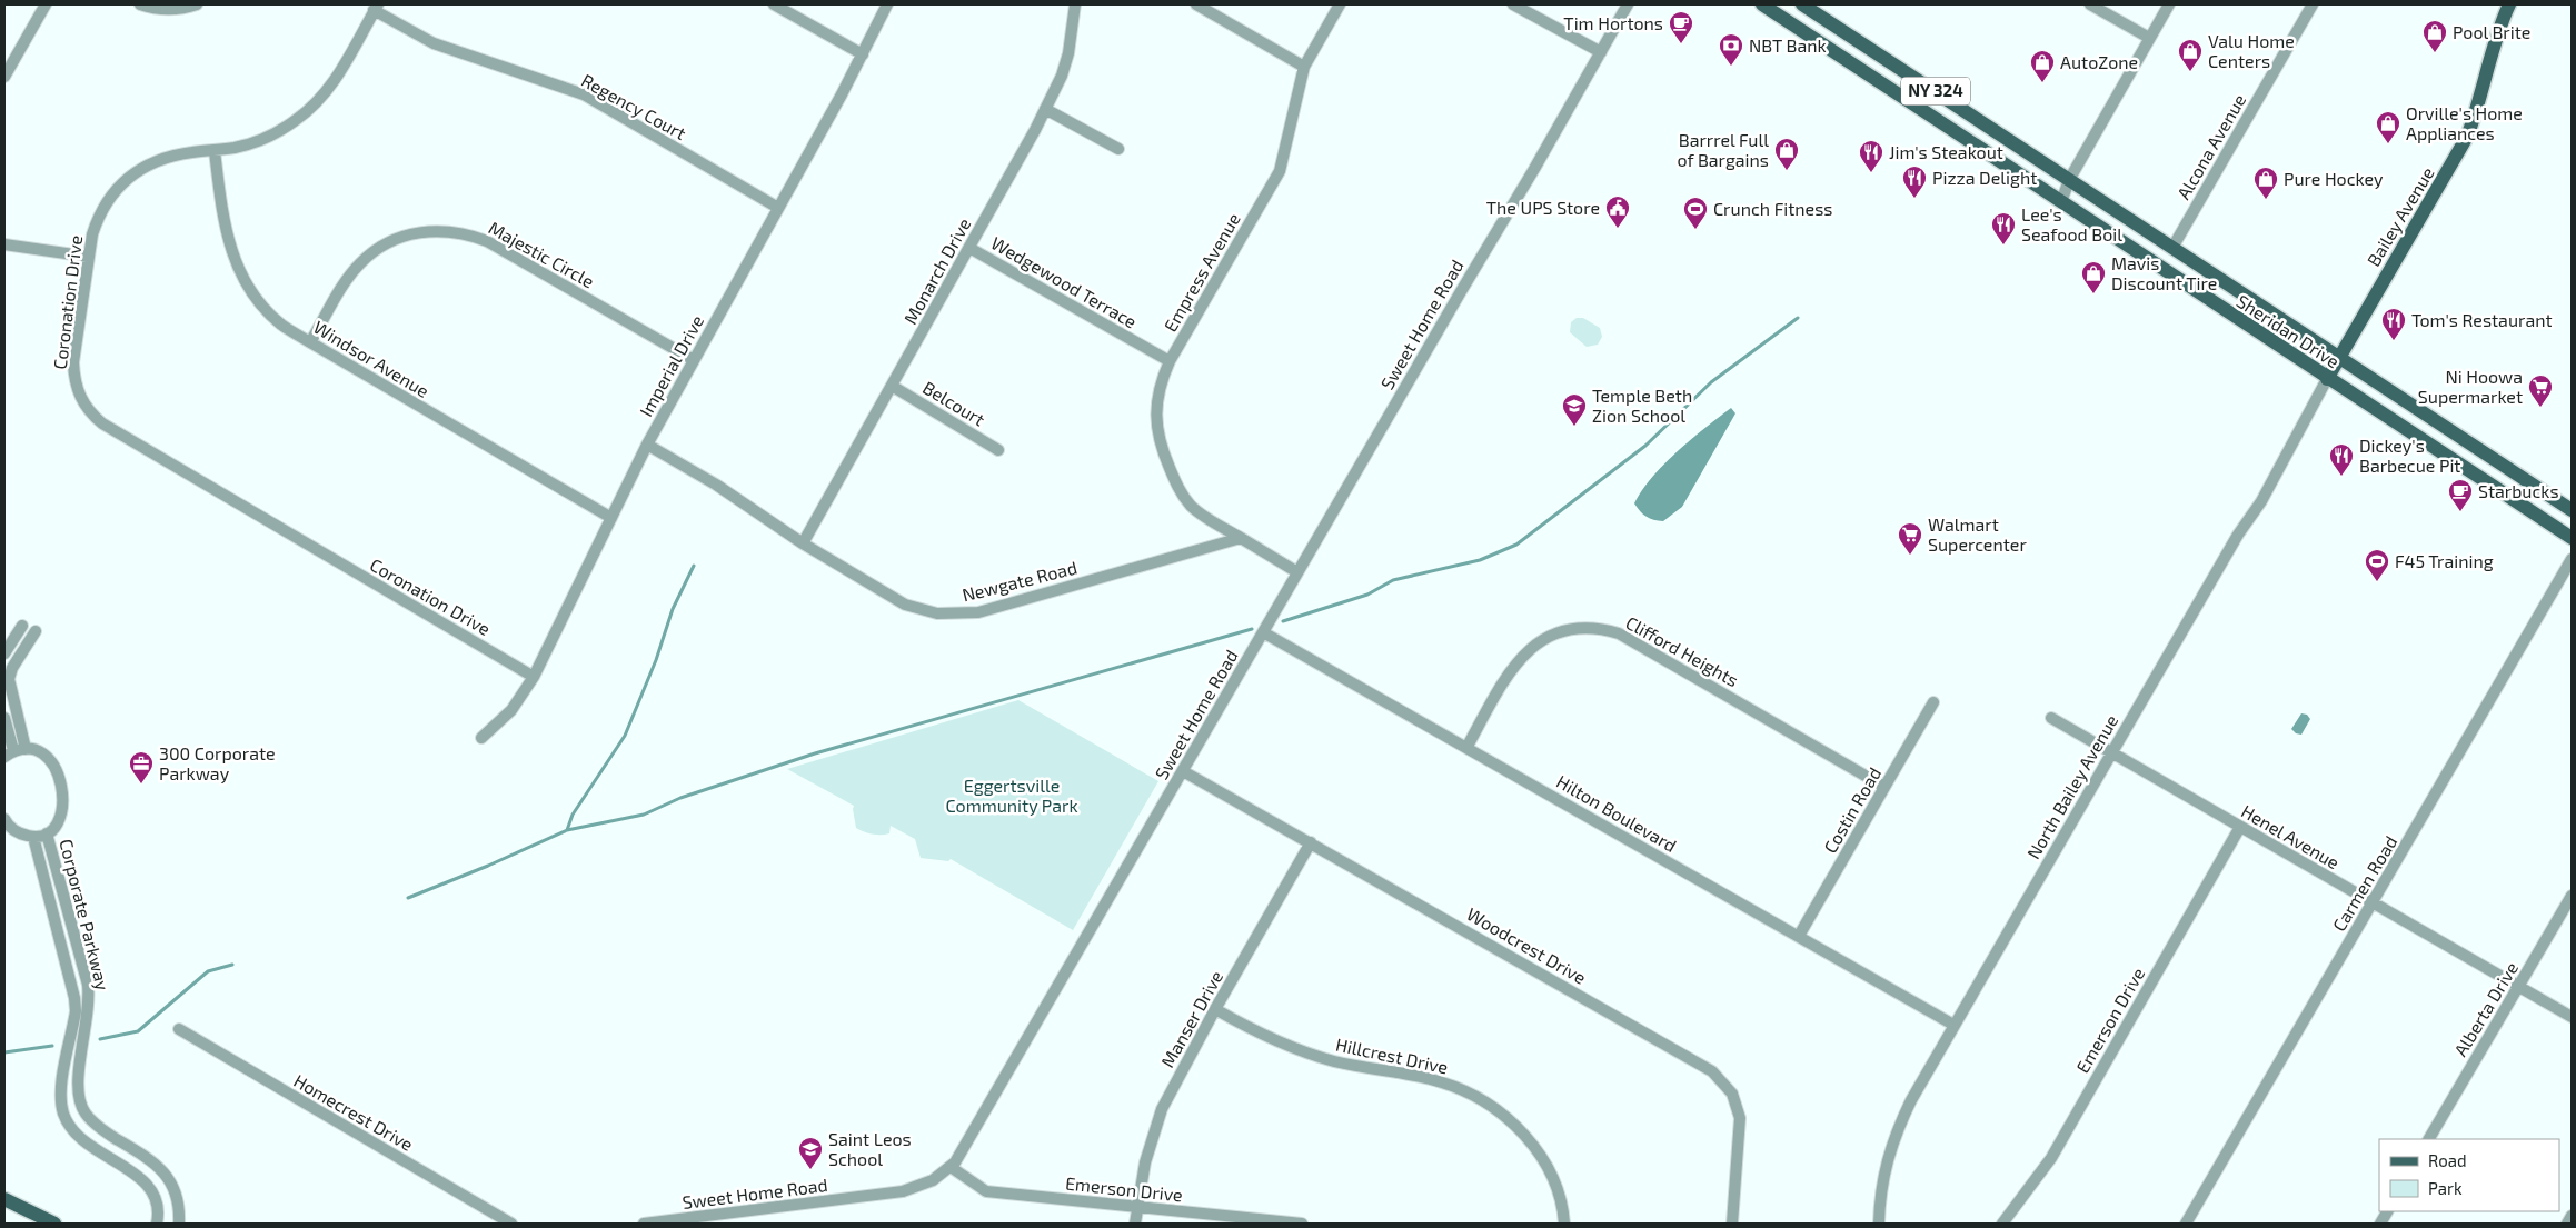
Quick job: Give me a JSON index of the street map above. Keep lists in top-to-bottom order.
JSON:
{
  "streets": {
    "main road": ["NY 324", "Bailey Avenue", "Sheridan Drive"],
    "street": [
      "Regency Court",
      "Alcona Avenue",
      "Majestic Circle",
      "Monarch Drive",
      "Empress Avenue",
      "Wedgewood Terrace",
      "Coronation Drive",
      "Sweet Home Road",
      "Windsor Avenue",
      "Imperial Drive",
      "Belcourt",
      "Newgate Road",
      "Clifford Heights",
      "North Bailey Avenue",
      "Costin Road",
      "Hilton Boulevard",
      "Henel Avenue",
      "Carmen Road",
      "Corporate Parkway",
      "Woodcrest Drive",
      "Alberta Drive",
      "Manser Drive",
      "Emerson Drive",
      "Hillcrest Drive",
      "Homecrest Drive"
    ]
  },
  "crossings": [
    ["Regency Court", "Coronation Drive"],
    ["Regency Court", "Imperial Drive"],
    ["Alcona Avenue", "Sheridan Drive"],
    ["Bailey Avenue", "Sheridan Drive"],
    ["Bailey Avenue", "North Bailey Avenue"],
    ["Majestic Circle", "Windsor Avenue"],
    ["Majestic Circle", "Imperial Drive"],
    ["Monarch Drive", "Wedgewood Terrace"],
    ["Monarch Drive", "Belcourt"],
    ["Monarch Drive", "Newgate Road"],
    ["Empress Avenue", "Wedgewood Terrace"],
    ["Empress Avenue", "Newgate Road"],
    ["Coronation Drive", "Windsor Avenue"],
    ["Coronation Drive", "Imperial Drive"],
    ["Sweet Home Road", "Hilton Boulevard"],
    ["Sweet Home Road", "Woodcrest Drive"],
    ["Sweet Home Road", "Emerson Drive"],
    ["Sheridan Drive", "North Bailey Avenue"],
    ["Windsor Avenue", "Imperial Drive"],
    ["Imperial Drive", "Newgate Road"],
    ["Clifford Heights", "Costin Road"],
    ["Clifford Heights", "Hilton Boulevard"],
    ["North Bailey Avenue", "Hilton Boulevard"],
    ["North Bailey Avenue", "Henel Avenue"],
    ["Costin Road", "Hilton Boulevard"],
    ["Henel Avenue", "Carmen Road"],
    ["Henel Avenue", "Alberta Drive"],
    ["Henel Avenue", "Emerson Drive"],
    ["Woodcrest Drive", "Manser Drive"],
    ["Manser Drive", "Emerson Drive"],
    ["Manser Drive", "Hillcrest Drive"]
  ],
  "parks": ["Eggertsville Community Park"],
  "places": {
    "cafe": ["Tim Hortons", "Starbucks"],
    "shop": [
      "Pool Brite",
      "Valu Home Centers",
      "AutoZone",
      "Orville's Home Appliances",
      "Barrrel Full of Bargains",
      "Pure Hockey",
      "Mavis Discount Tire"
    ],
    "bank": ["NBT Bank"],
    "restaurant": [
      "Jim's Steakout",
      "Pizza Delight",
      "Lee's Seafood Boil",
      "Tom's Restaurant",
      "Dickey's Barbecue Pit"
    ],
    "public building": ["The UPS Store"],
    "sports": ["Crunch Fitness", "F45 Training"],
    "supermarket": ["Ni Hoowa Supermarket", "Walmart Supercenter"],
    "school or university": ["Temple Beth Zion School", "Saint Leos School"],
    "office": ["300 Corporate Parkway"]
  },
  "legend": ["Road", "Park"]
}
